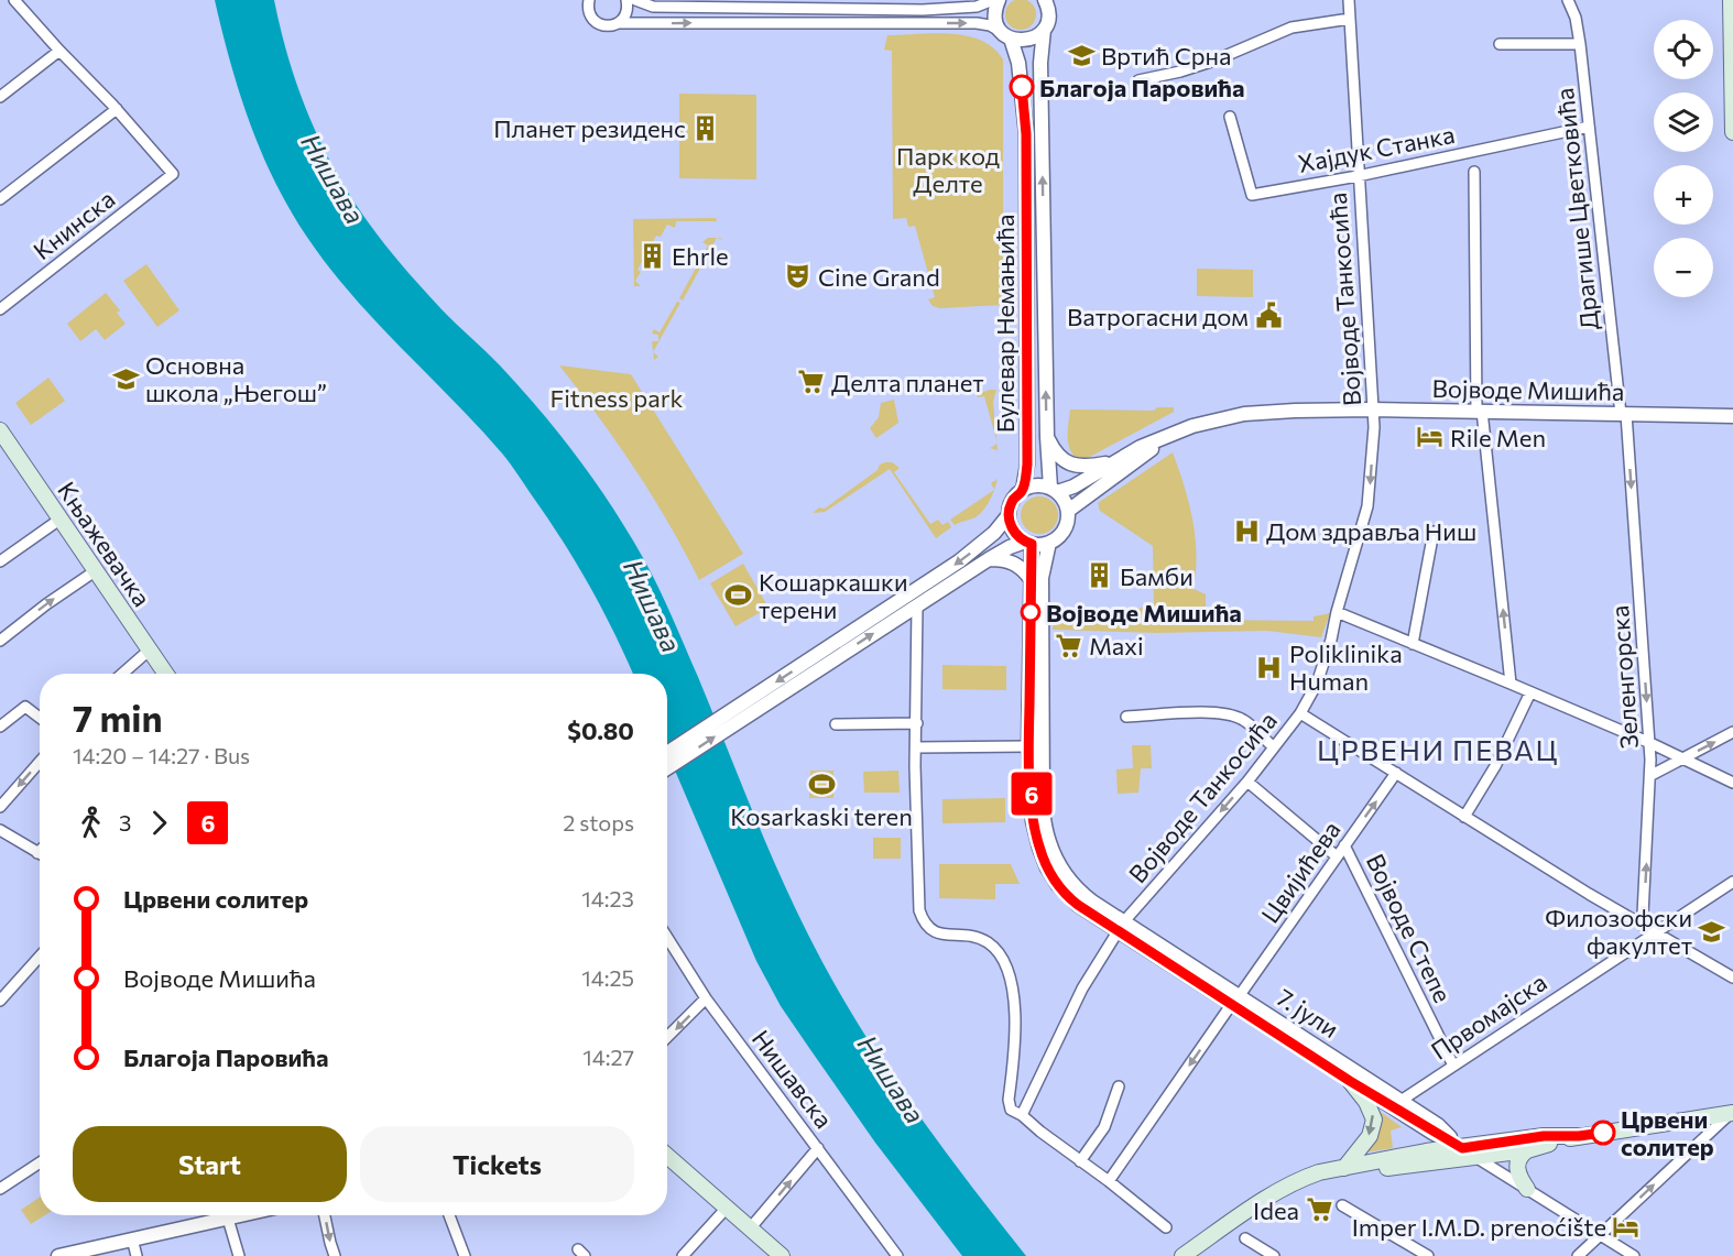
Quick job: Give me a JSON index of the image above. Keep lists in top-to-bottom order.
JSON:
{
  "streets": {
    "main road": ["Књажевачка"],
    "street": [
      "Хајдук Станка",
      "Драгише Цветковића",
      "Книнска",
      "Војводе Танкосића",
      "Булевар Немањића",
      "Војводе Мишића",
      "Зеленгорска",
      "Цвијићева",
      "Војводе Степе",
      "7. јули",
      "Првомајска",
      "Нишавска"
    ]
  },
  "crossings": [
    ["Хајдук Станка", "Драгише Цветковића"],
    ["Хајдук Станка", "Војводе Танкосића"],
    ["Драгише Цветковића", "Војводе Мишића"],
    ["Драгише Цветковића", "Зеленгорска"],
    ["Војводе Танкосића", "Војводе Мишића"],
    ["Војводе Танкосића", "Војводе Степе"],
    ["Војводе Танкосића", "7. јули"],
    ["Булевар Немањића", "Војводе Мишића"],
    ["Војводе Мишића", "Зеленгорска"],
    ["Зеленгорска", "Првомајска"],
    ["Цвијићева", "Војводе Степе"],
    ["Цвијићева", "7. јули"],
    ["Војводе Степе", "Првомајска"],
    ["7. јули", "Првомајска"]
  ],
  "districts": ["ЦРВЕНИ ПЕВАЦ"],
  "water": ["Нишава"],
  "parks": ["Парк код Делте", "Fitness park"],
  "places": {
    "school or university": ["Вртић Срна", "Основна школа „Његош”", "Филозофски факултет"],
    "other": ["Благоја Паровића", "Војводе Мишића", "Црвени солитер"],
    "building": ["Планет резиденс", "Ehrle", "Бамби"],
    "theatre": ["Cine Grand"],
    "public building": ["Ватрогасни дом"],
    "supermarket": ["Делта планет", "Maxi", "Idea"],
    "hotel": ["Rile Men", "Imper I.M.D. prenoćište"],
    "hospital": ["Дом здравља Ниш", "Poliklinika Human"],
    "sports": ["Кошаркашки терени", "Kosarkaski teren"]
  },
  "lines": ["bus line 6"],
  "page": {
    "on_map": "6",
    "map_buttons": ["+", "−"],
    "heading": ["7 min", "14:20 – 14:27 · Bus", "$0.80"],
    "legs": ["3", "6", "2 stops"],
    "list": [
      {
        "name": "Црвени солитер",
        "value": "14:23"
      },
      {
        "name": "Војводе Мишића",
        "value": "14:25"
      },
      {
        "name": "Благоја Паровића",
        "value": "14:27"
      }
    ],
    "buttons": ["Start", "Tickets"]
  }
}
